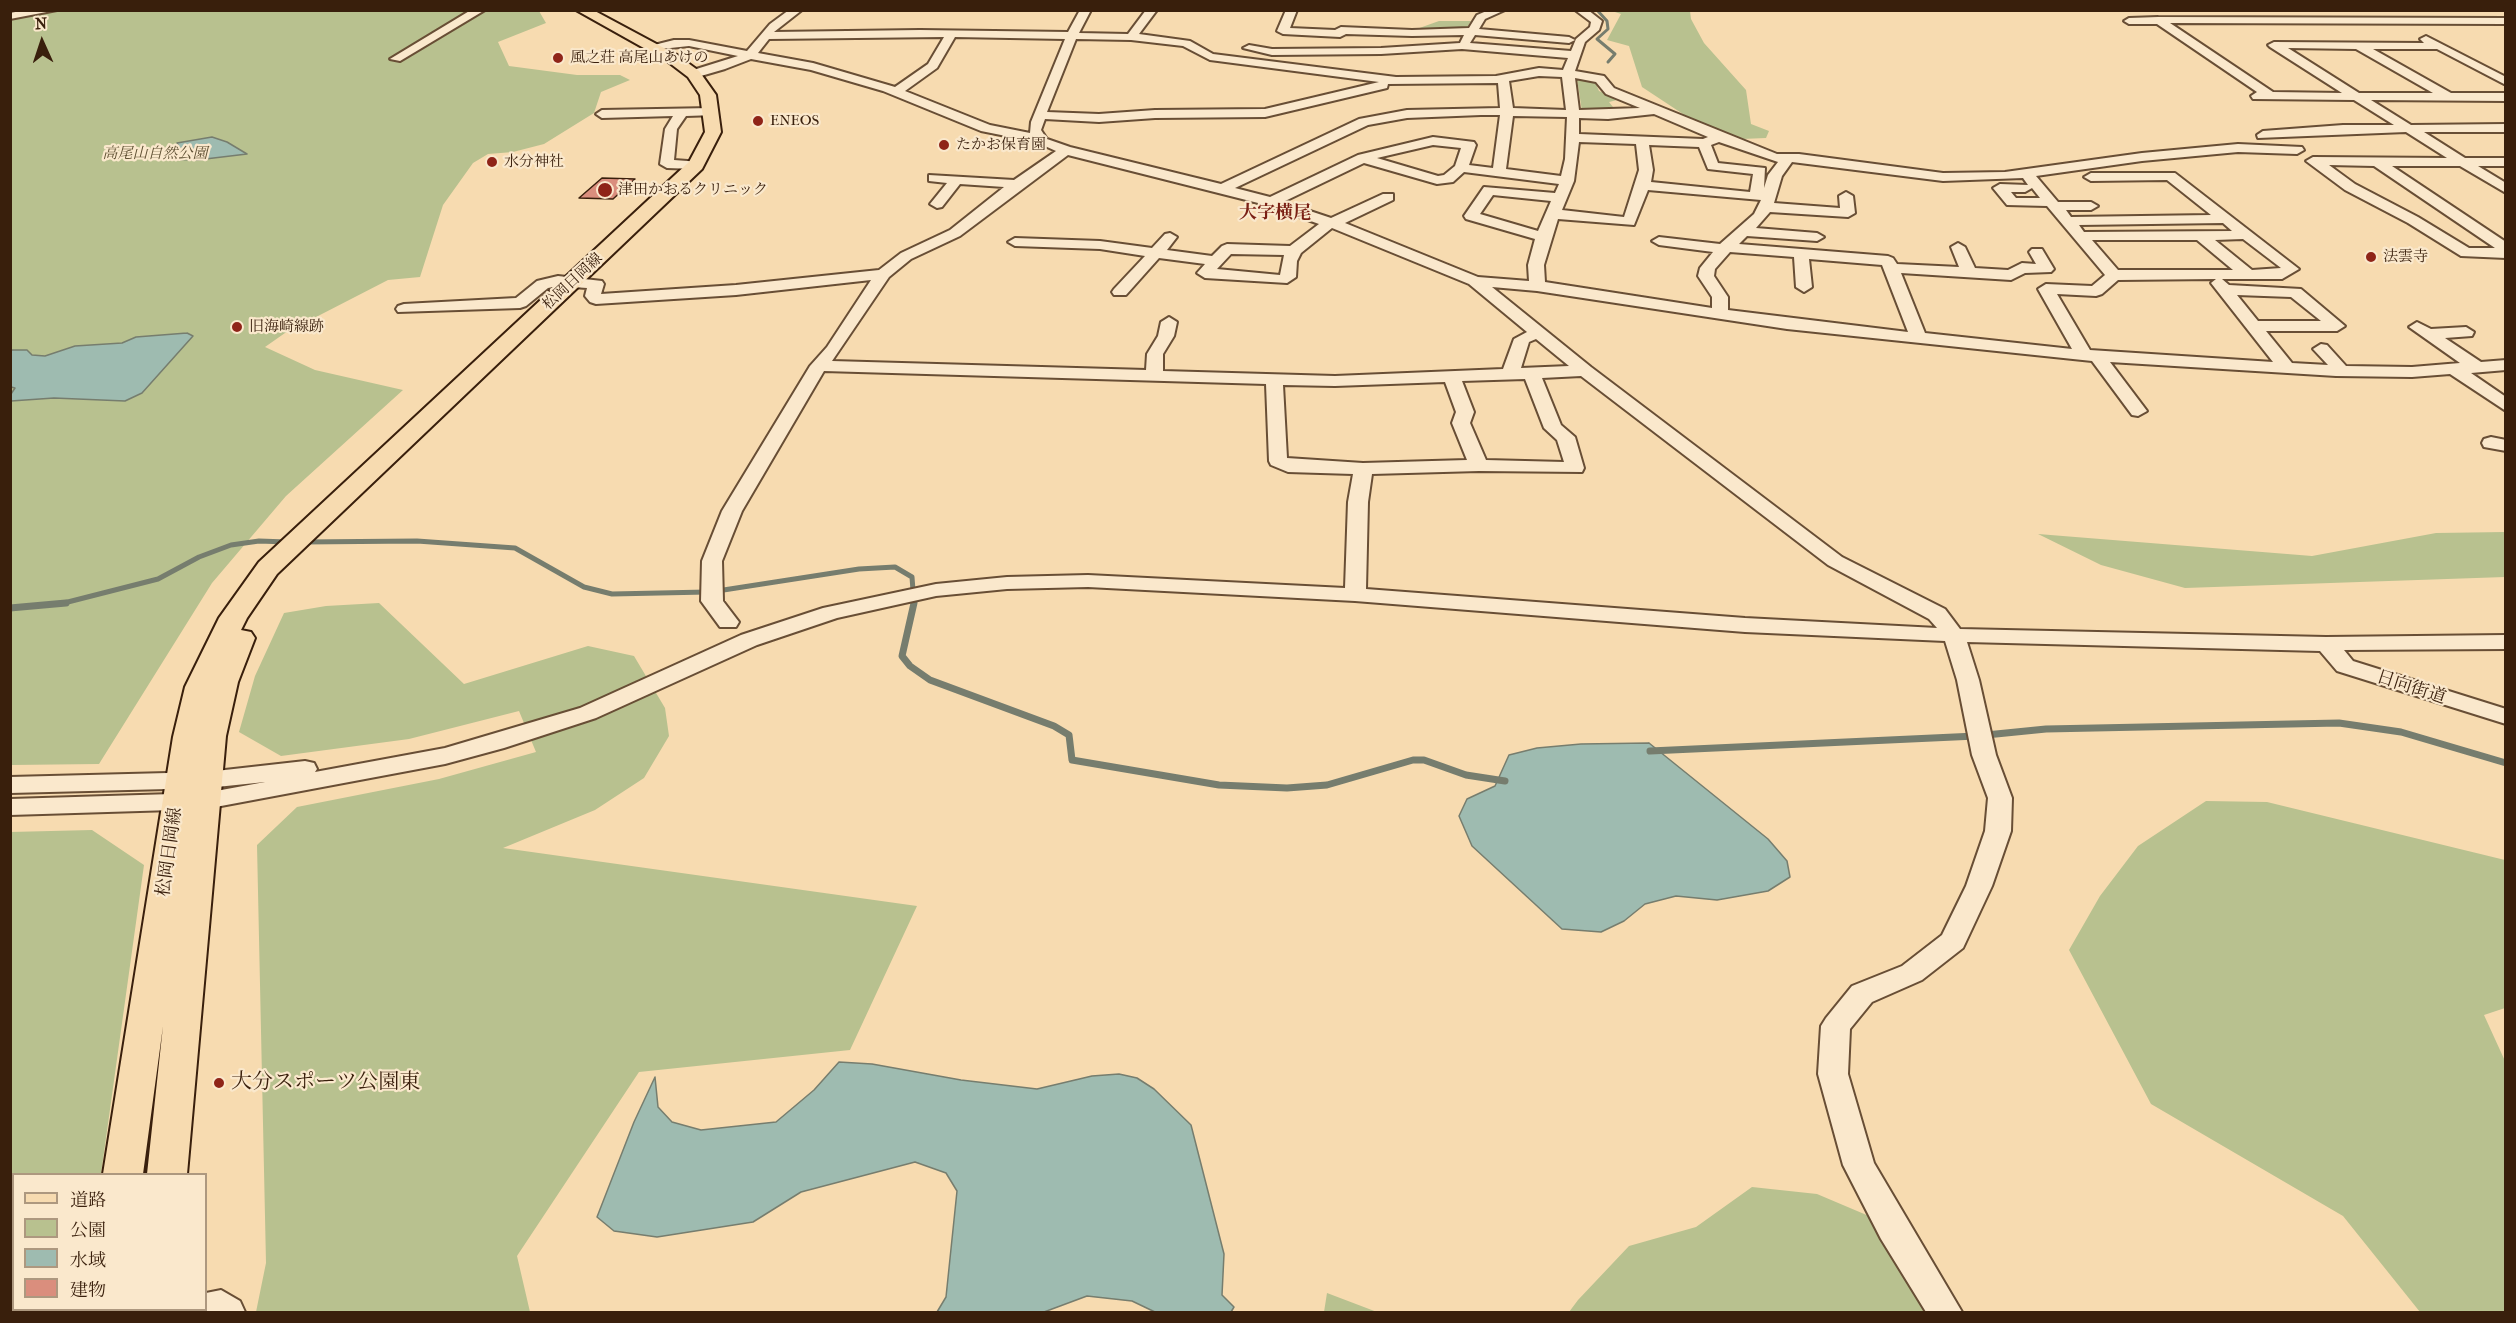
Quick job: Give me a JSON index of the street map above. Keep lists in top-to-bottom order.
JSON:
{
  "streets": {
    "main road": ["松岡日岡線"],
    "street": ["日向街道"]
  },
  "districts": ["大字横尾"],
  "parks": ["高尾山自然公園"],
  "places": [
    "風之荘 高尾山あけの",
    "ENEOS",
    "たかお保育園",
    "水分神社",
    "津田かおるクリニック",
    "法雲寺",
    "旧海崎線跡",
    "大分スポーツ公園東"
  ],
  "legend": [
    "道路",
    "公園",
    "水域",
    "建物"
  ],
  "north": "top"
}
